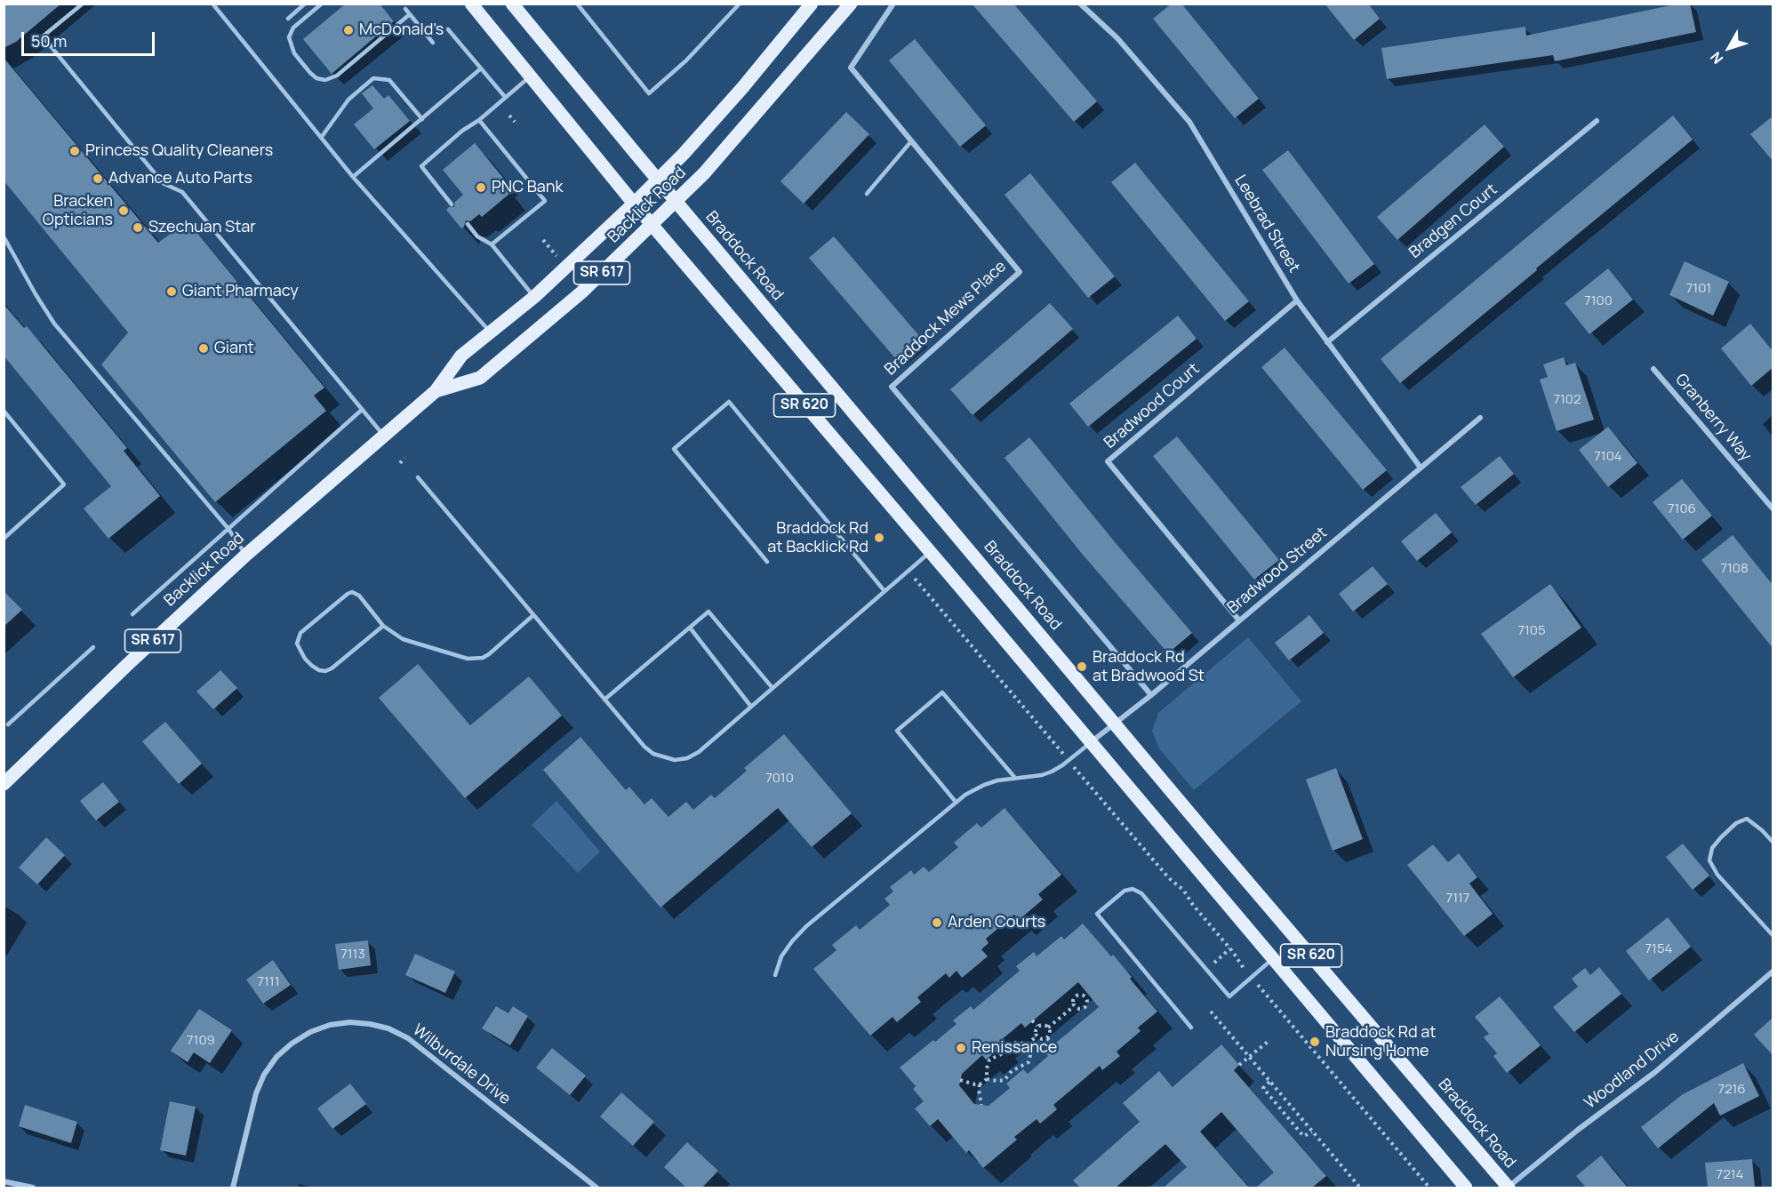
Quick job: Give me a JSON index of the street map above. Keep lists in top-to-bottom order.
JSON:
{
  "streets": {
    "main road": [
      "Backlick Road",
      "Braddock Road",
      "SR 617",
      "SR 620"
    ],
    "street": [
      "Bradgen Court",
      "Leebrad Street",
      "Braddock Mews Place",
      "Bradwood Court",
      "Granberry Way",
      "Bradwood Street",
      "Wilburdale Drive",
      "Woodland Drive"
    ]
  },
  "crossings": [
    ["Backlick Road", "Braddock Road"],
    ["Backlick Road", "SR 620"],
    ["Bradgen Court", "Leebrad Street"],
    ["Leebrad Street", "Bradwood Court"],
    ["Leebrad Street", "Bradwood Street"],
    ["Braddock Road", "Bradwood Street"],
    ["Braddock Road", "Woodland Drive"],
    ["Braddock Mews Place", "Bradwood Street"],
    ["SR 620", "Bradwood Street"],
    ["Bradwood Court", "Bradwood Street"]
  ],
  "places": [
    "McDonald's",
    "Princess Quality Cleaners",
    "Advance Auto Parts",
    "PNC Bank",
    "Bracken Opticians",
    "Szechuan Star",
    "Giant Pharmacy",
    "Giant",
    "Braddock Rd at Backlick Rd",
    "Braddock Rd at Bradwood St",
    "Arden Courts",
    "Braddock Rd at Nursing Home",
    "Renissance"
  ],
  "house_numbers": [
    "7101",
    "7100",
    "7102",
    "7104",
    "7106",
    "7108",
    "7105",
    "7010",
    "7117",
    "7154",
    "7113",
    "7111",
    "7109",
    "7216",
    "7214"
  ],
  "scale_bar": "50 m",
  "north": "bottom left"
}
